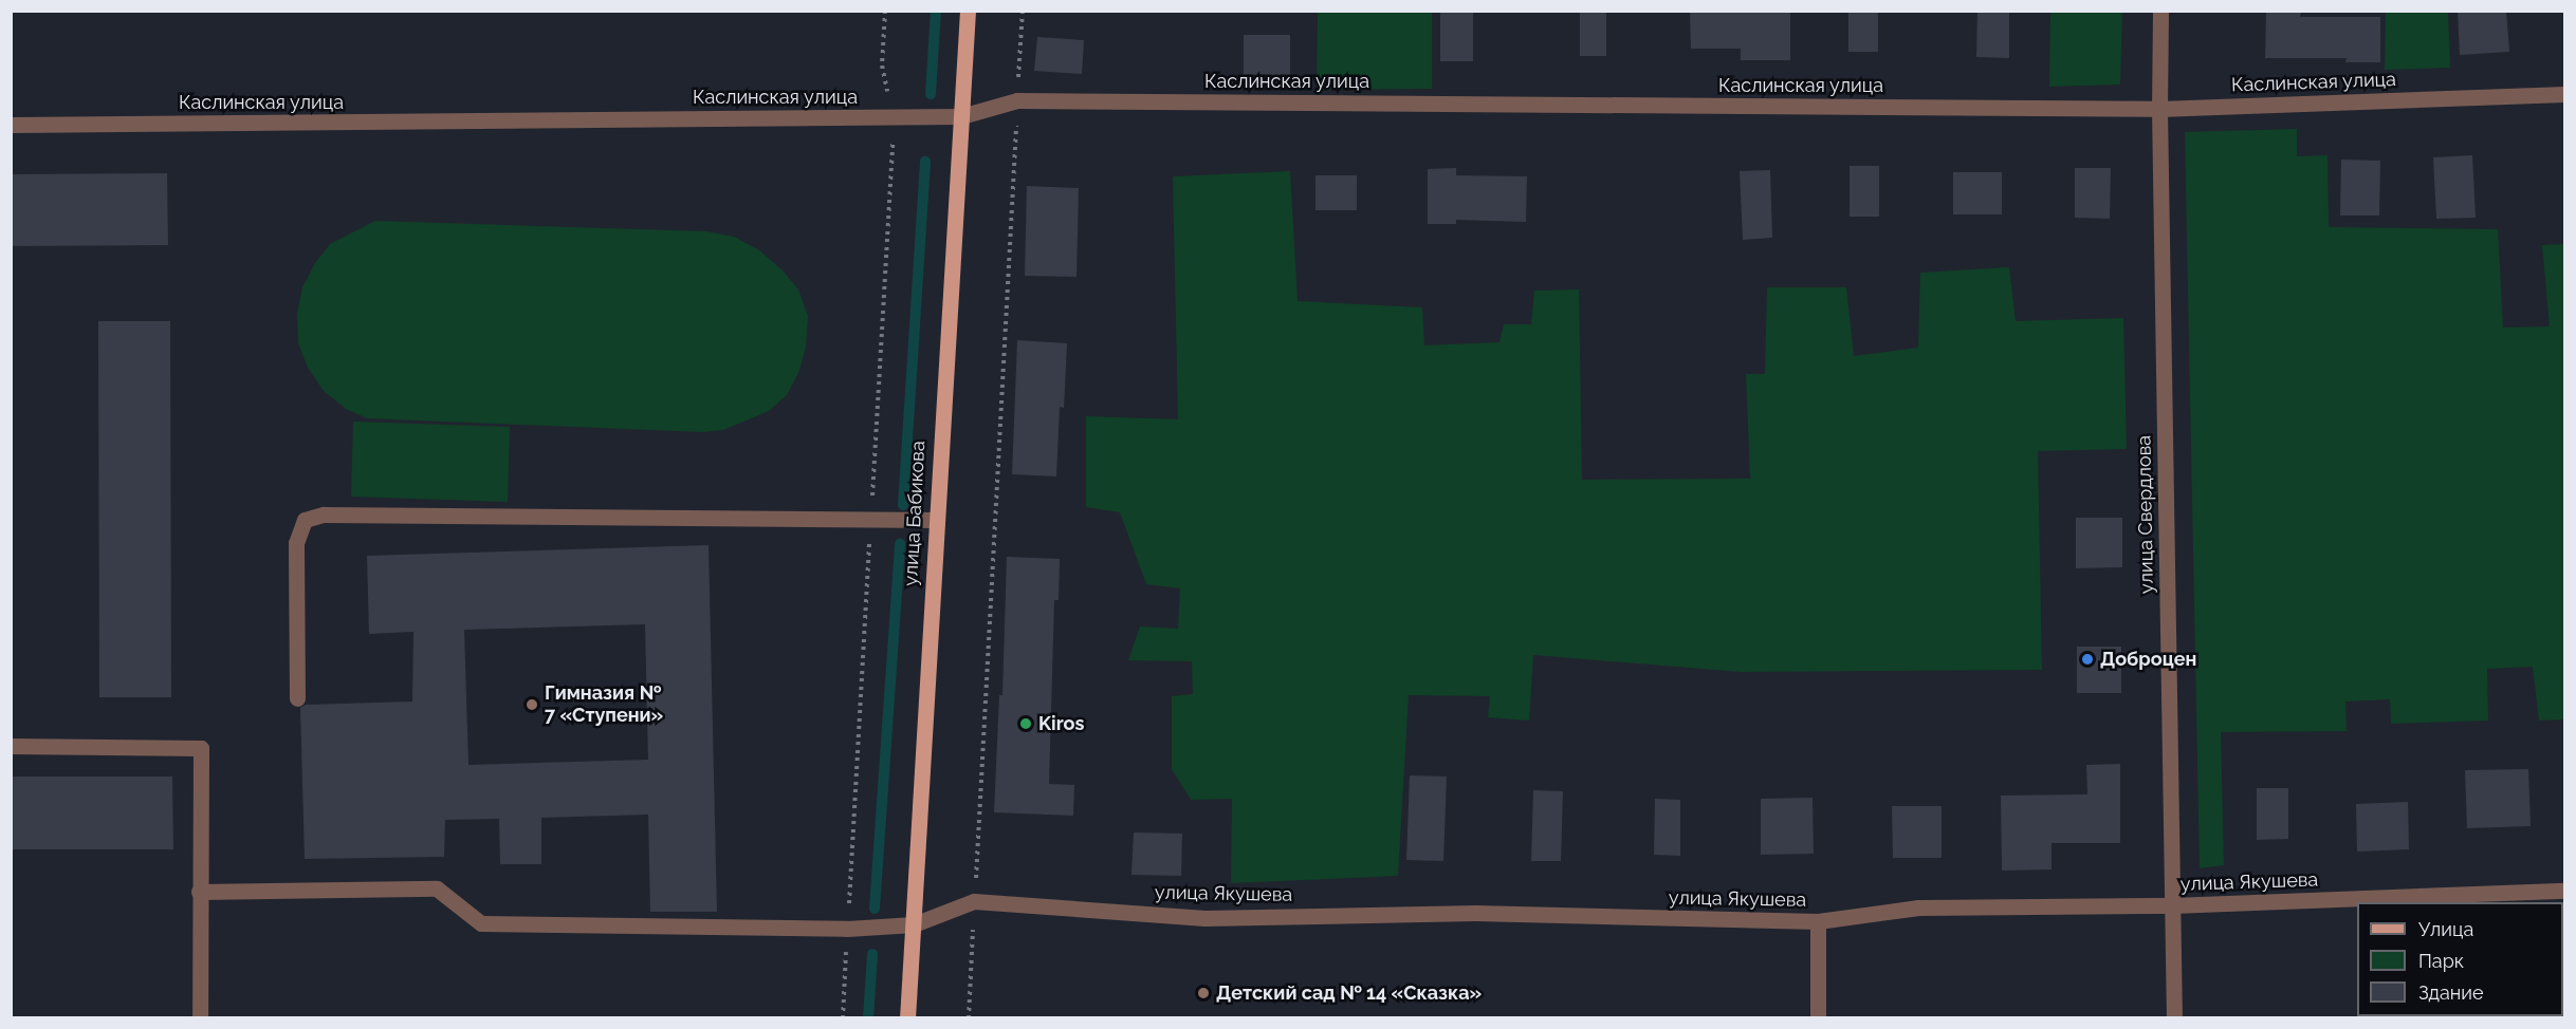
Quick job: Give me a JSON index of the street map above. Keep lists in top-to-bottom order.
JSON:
{
  "streets": {
    "main road": ["улица Бабикова"],
    "street": ["Каслинская улица", "улица Свердлова", "улица Якушева"]
  },
  "crossings": [
    ["Каслинская улица", "улица Бабикова"],
    ["Каслинская улица", "улица Свердлова"],
    ["улица Бабикова", "улица Якушева"],
    ["улица Свердлова", "улица Якушева"]
  ],
  "places": [
    "Доброцен",
    "Гимназия № 7 «Ступени»",
    "Kiros",
    "Детский сад № 14 «Сказка»"
  ],
  "legend": ["Улица", "Парк", "Здание"]
}
